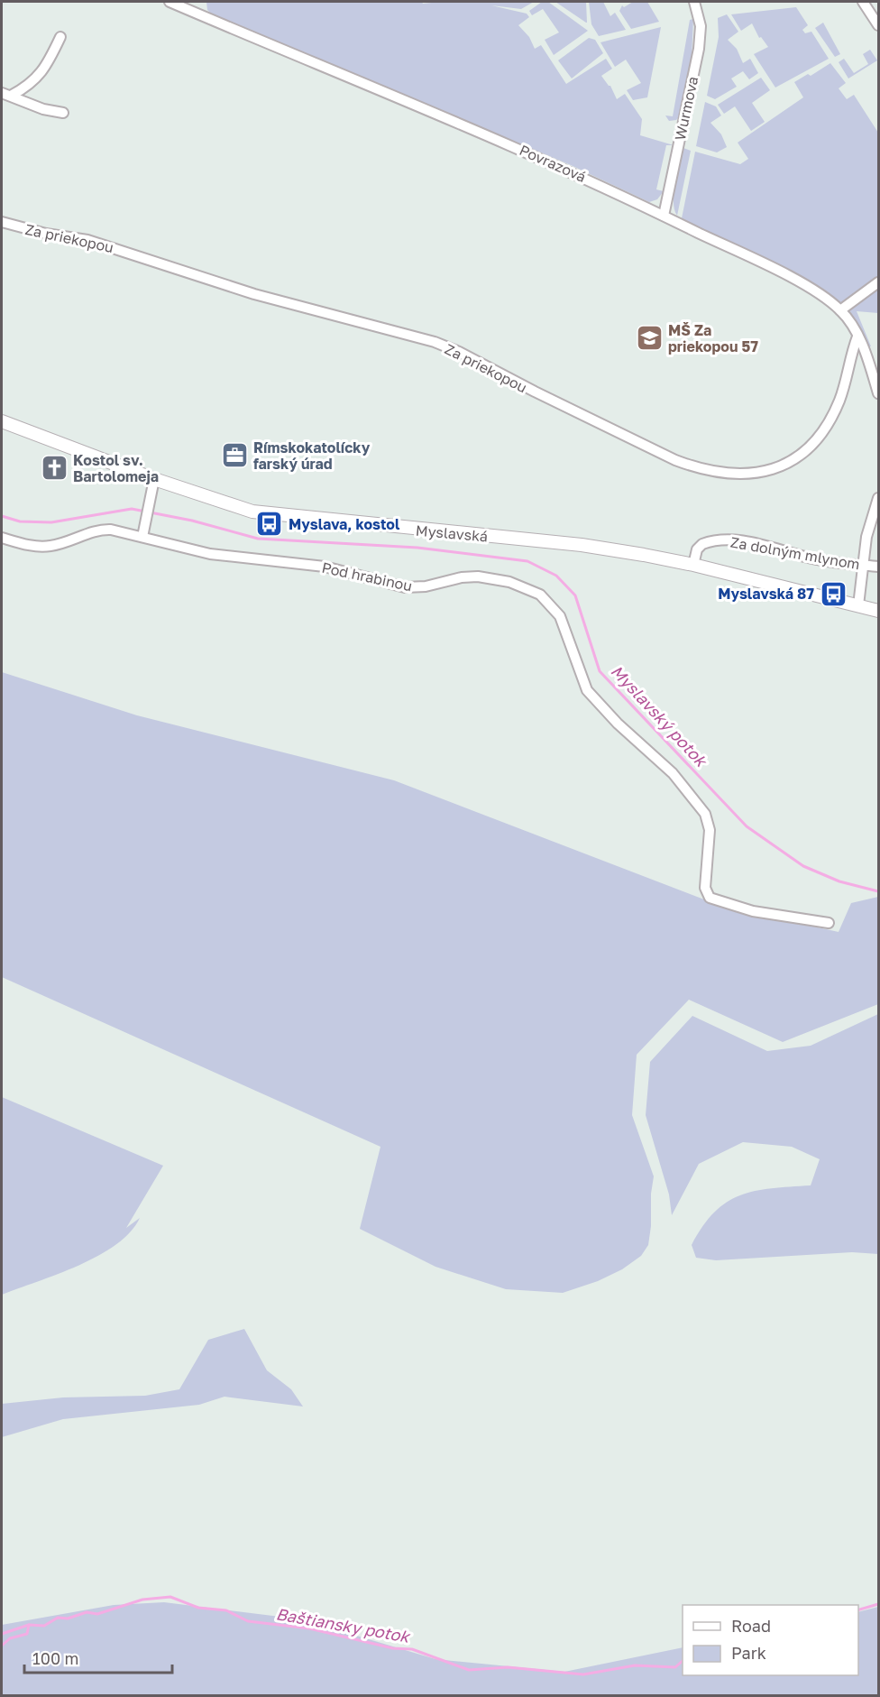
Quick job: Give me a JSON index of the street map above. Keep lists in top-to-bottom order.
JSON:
{
  "streets": {
    "street": [
      "Wurmova",
      "Povrazová",
      "Za priekopou",
      "Myslavská",
      "Za dolným mlynom",
      "Pod hrabinou"
    ]
  },
  "crossings": [
    ["Wurmova", "Povrazová"],
    ["Povrazová", "Za priekopou"],
    ["Myslavská", "Za dolným mlynom"]
  ],
  "water": ["Myslavský potok", "Baštiansky potok"],
  "places": {
    "school or university": ["MŠ Za priekopou 57"],
    "office": ["Rímskokatolícky farský úrad"],
    "church": ["Kostol sv. Bartolomeja"],
    "bus stop": ["Myslava, kostol", "Myslavská 87"]
  },
  "legend": ["Road", "Park"],
  "scale_bar": "100 m"
}
